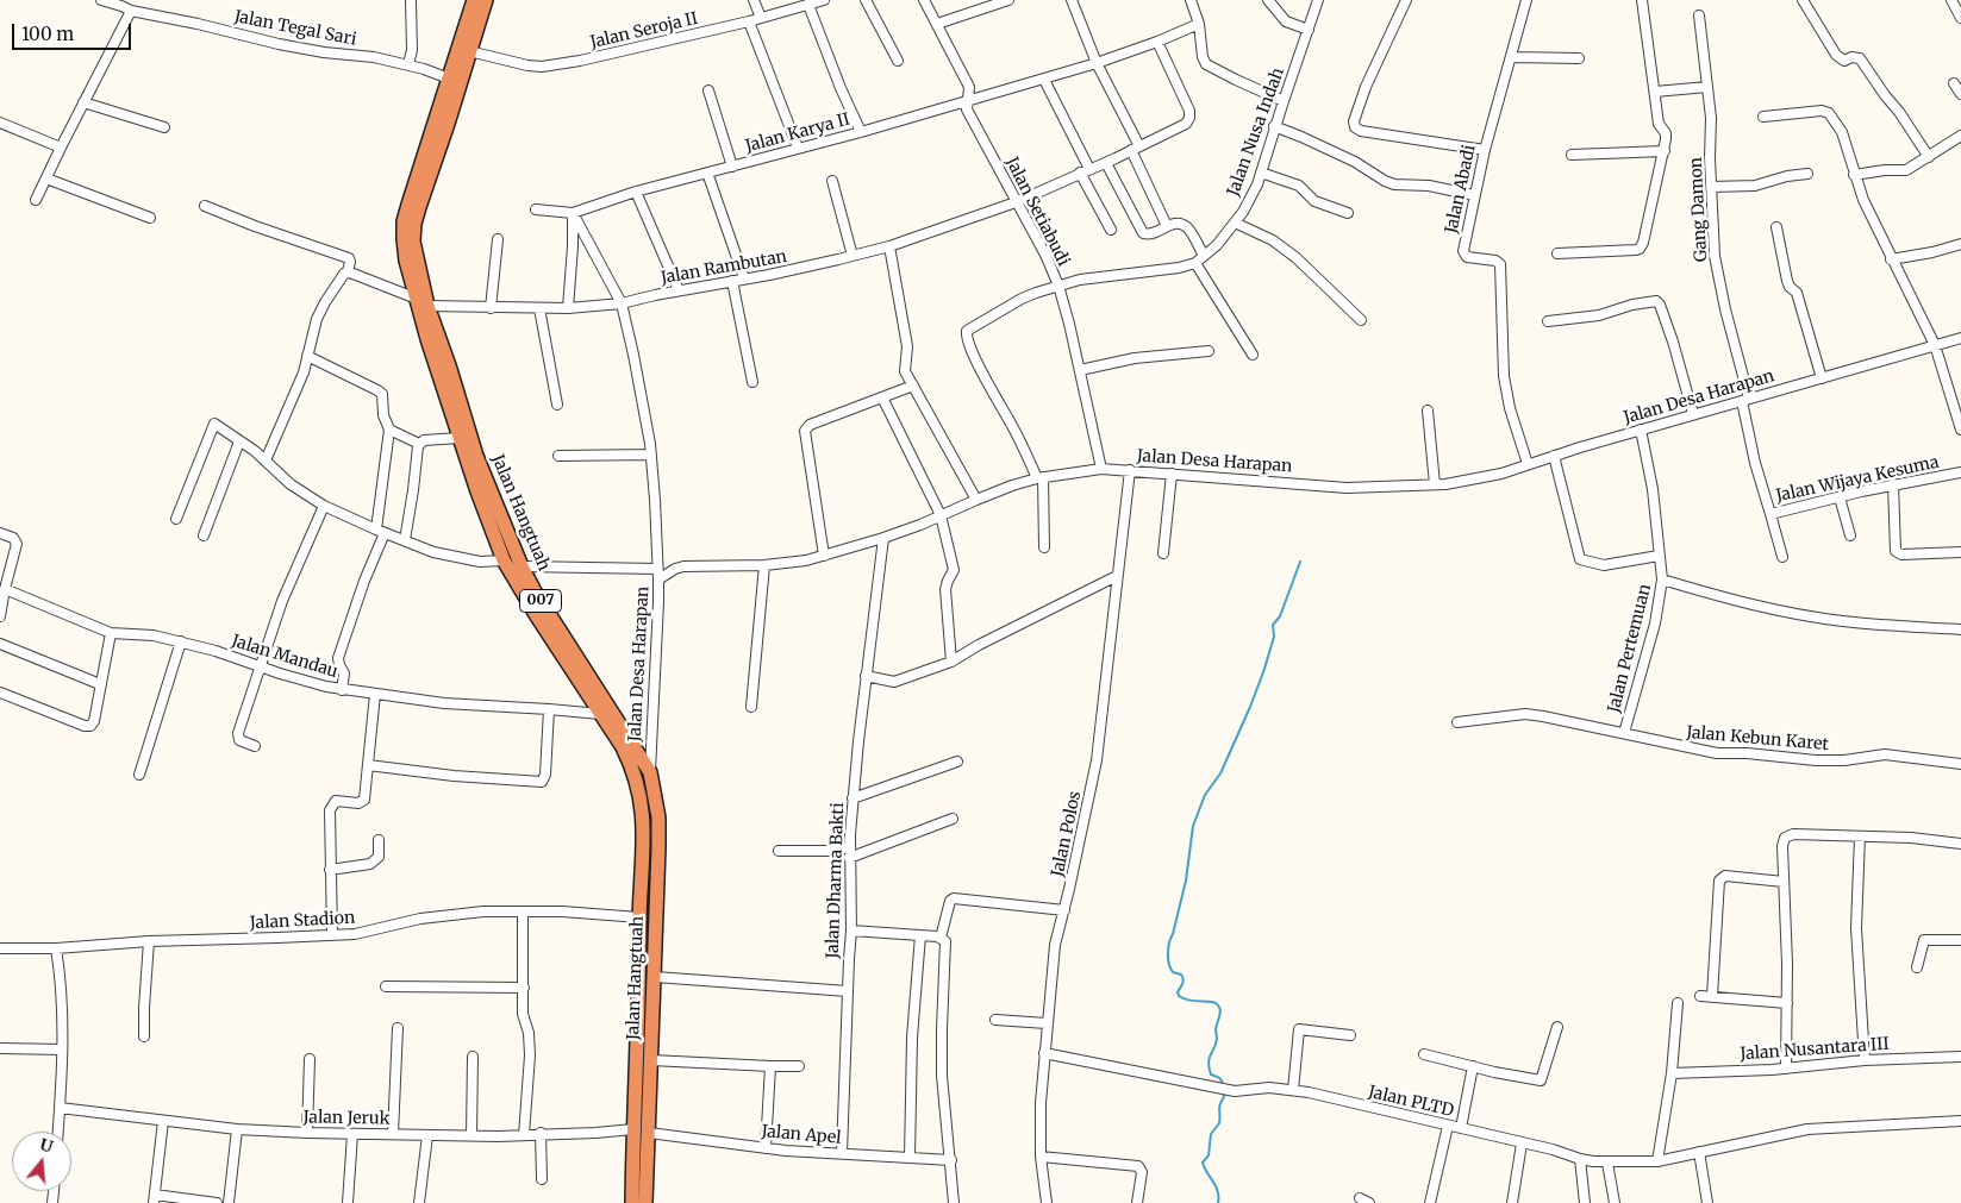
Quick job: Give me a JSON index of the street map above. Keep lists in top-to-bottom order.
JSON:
{
  "streets": {
    "highway": ["Jalan Hangtuah", "007"],
    "street": [
      "Jalan Tegal Sari",
      "Jalan Seroja II",
      "Jalan Nusa Indah",
      "Jalan Karya II",
      "Jalan Abadi",
      "Gang Damon",
      "Jalan Setiabudi",
      "Jalan Rambutan",
      "Jalan Desa Harapan",
      "Jalan Wijaya Kesuma",
      "Jalan Pertemuan",
      "Jalan Mandau",
      "Jalan Kebun Karet",
      "Jalan Polos",
      "Jalan Dharma Bakti",
      "Jalan Stadion",
      "Jalan Nusantara III",
      "Jalan PLTD",
      "Jalan Jeruk",
      "Jalan Apel"
    ]
  },
  "crossings": [
    ["Jalan Tegal Sari", "Jalan Hangtuah"],
    ["Jalan Seroja II", "Jalan Hangtuah"],
    ["Jalan Nusa Indah", "Jalan Setiabudi"],
    ["Jalan Nusa Indah", "Jalan Desa Harapan"],
    ["Jalan Karya II", "Jalan Setiabudi"],
    ["Jalan Karya II", "Jalan Rambutan"],
    ["Jalan Abadi", "Jalan Desa Harapan"],
    ["Gang Damon", "Jalan Desa Harapan"],
    ["Gang Damon", "Jalan Wijaya Kesuma"],
    ["Jalan Setiabudi", "Jalan Rambutan"],
    ["Jalan Setiabudi", "Jalan Desa Harapan"],
    ["Jalan Rambutan", "Jalan Hangtuah"],
    ["Jalan Desa Harapan", "Jalan Wijaya Kesuma"],
    ["Jalan Desa Harapan", "Jalan Hangtuah"],
    ["Jalan Desa Harapan", "Jalan Pertemuan"],
    ["Jalan Desa Harapan", "Jalan Polos"],
    ["Jalan Desa Harapan", "Jalan Dharma Bakti"],
    ["Jalan Hangtuah", "Jalan Mandau"],
    ["Jalan Hangtuah", "Jalan Stadion"],
    ["Jalan Hangtuah", "Jalan Jeruk"],
    ["Jalan Hangtuah", "Jalan Apel"],
    ["Jalan Pertemuan", "Jalan Kebun Karet"],
    ["Jalan Polos", "Jalan PLTD"],
    ["Jalan Dharma Bakti", "Jalan Apel"]
  ],
  "scale_bar": "100 m",
  "north": "top"
}
